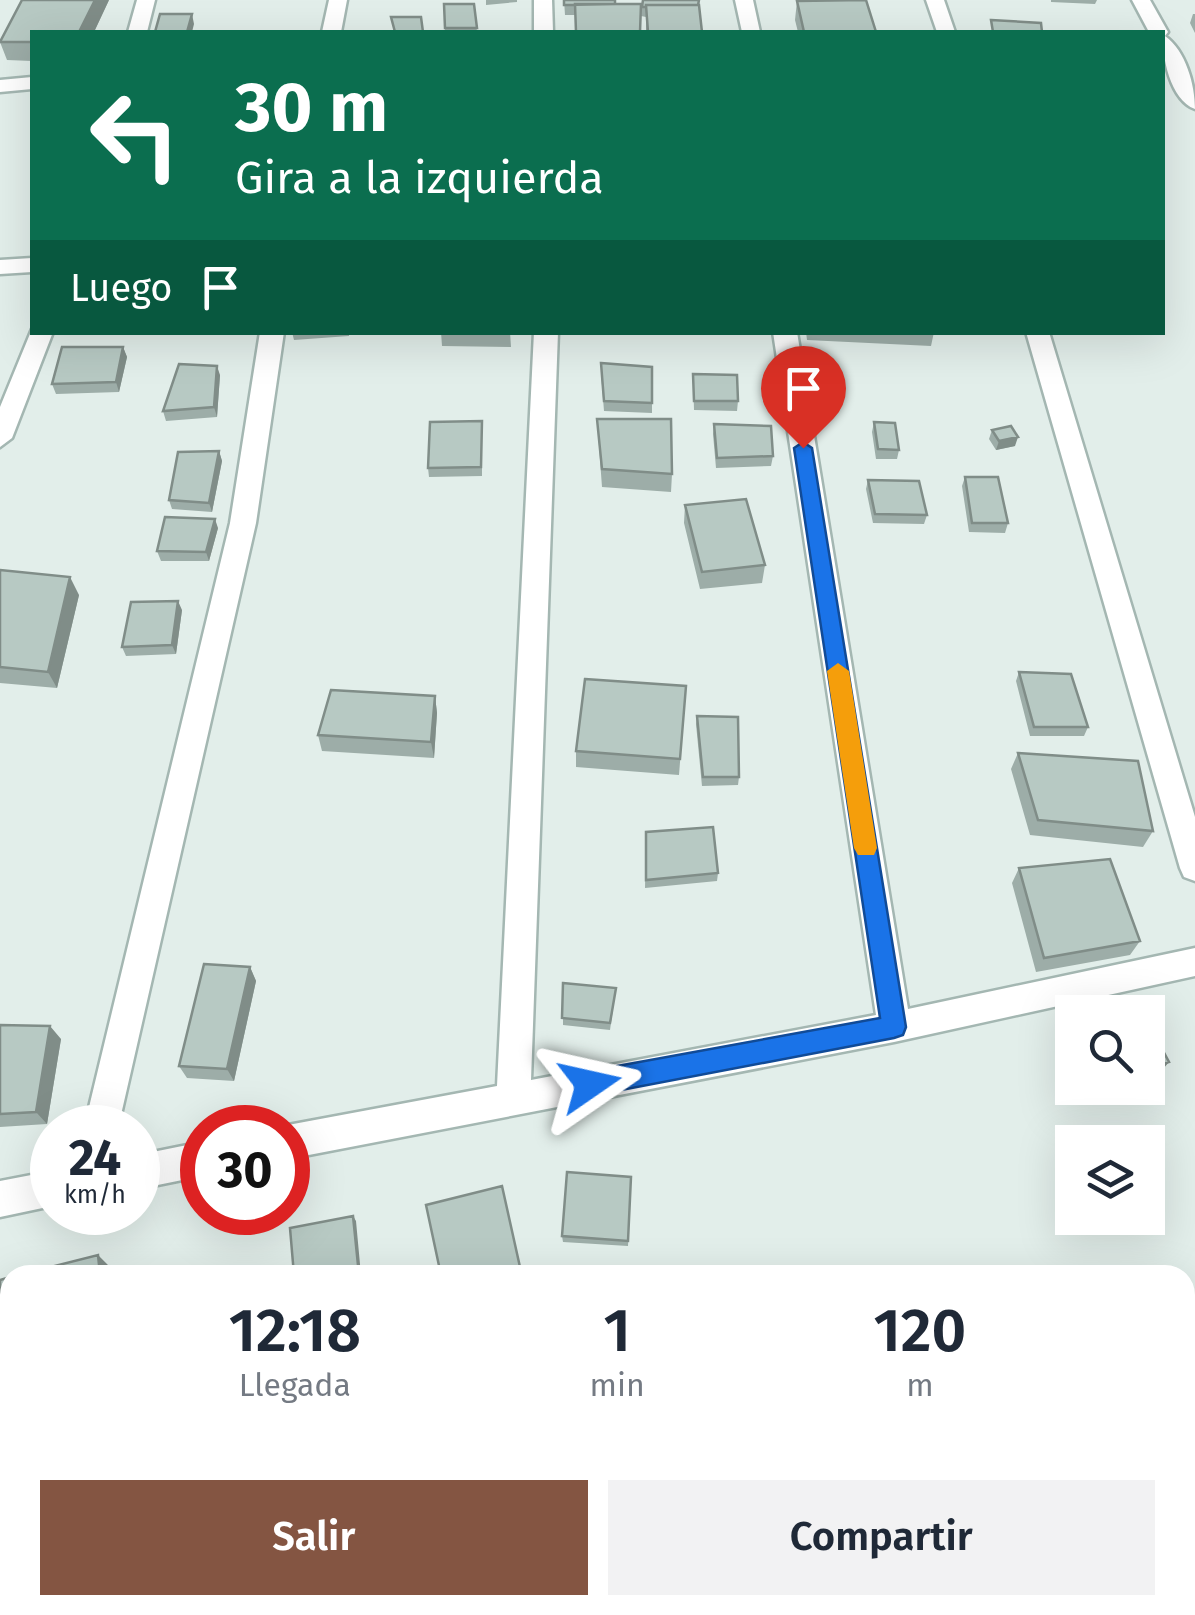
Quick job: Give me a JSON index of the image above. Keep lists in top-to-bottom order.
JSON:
{
  "page": {
    "turn": ["30 m", "Gira a la izquierda"],
    "then": "Luego",
    "speed": "24 km/h",
    "limit": "30",
    "eta": [
      "12:18",
      "Llegada",
      "1",
      "min",
      "120",
      "m"
    ],
    "buttons": ["Salir", "Compartir"]
  }
}
